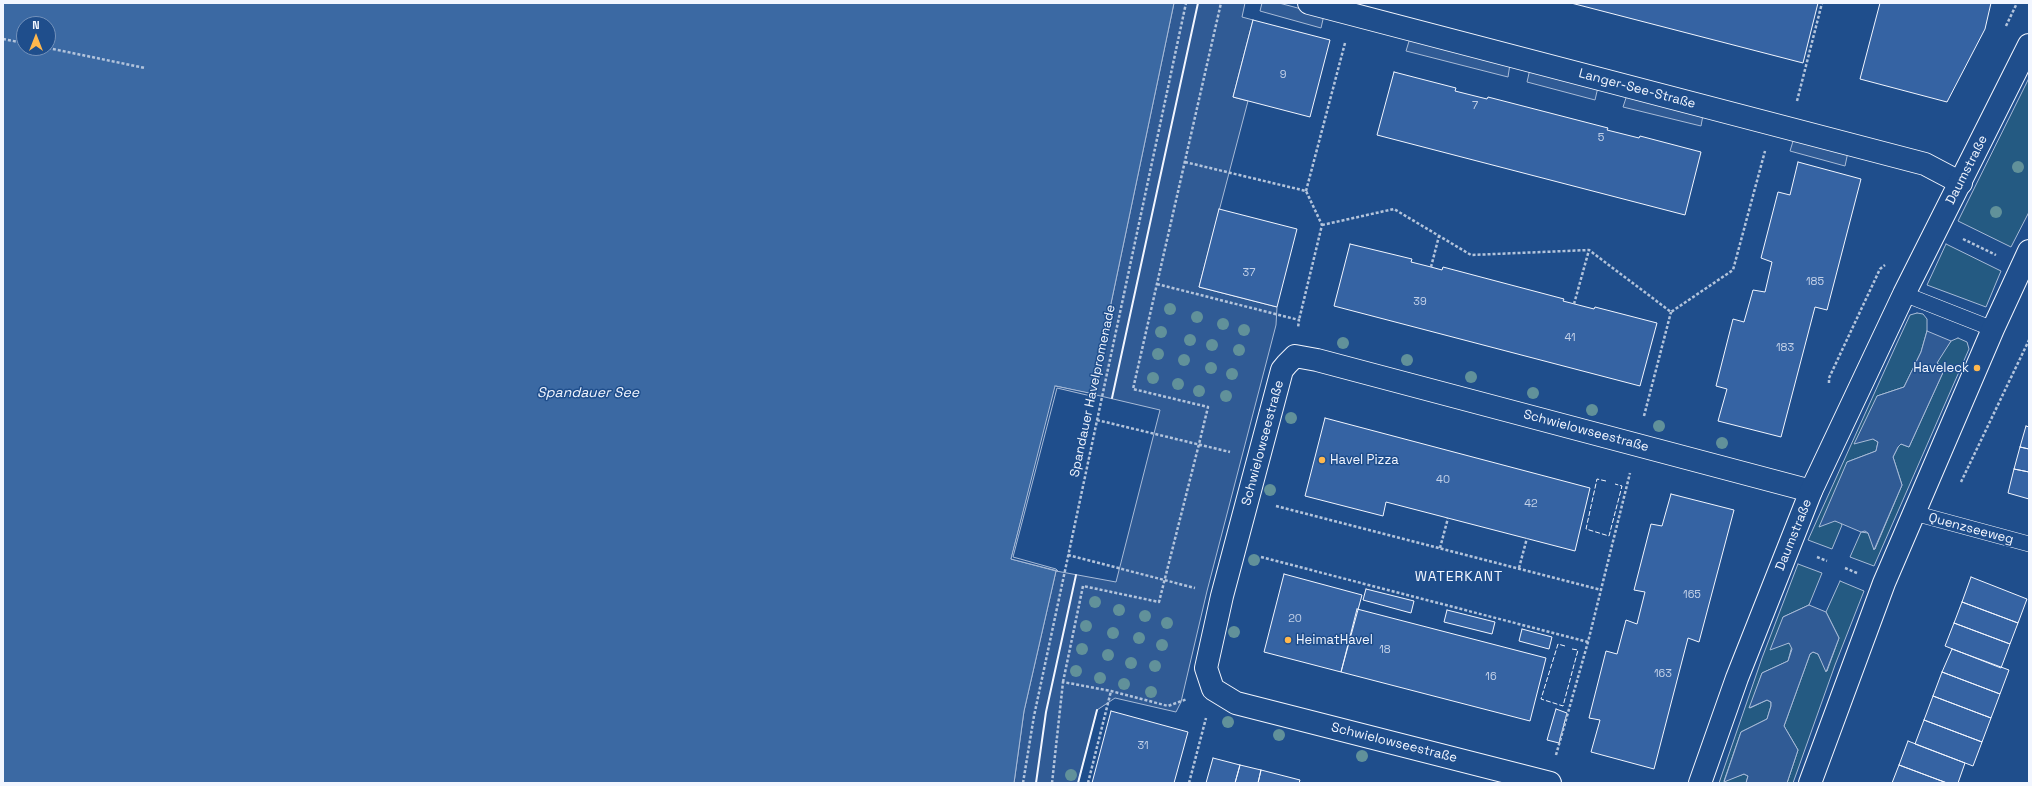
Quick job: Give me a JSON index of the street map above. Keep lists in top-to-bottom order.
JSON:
{
  "streets": {
    "street": ["Langer-See-Straße", "Daumstraße", "Schwielowseestraße"],
    "lane": ["Quenzseeweg"],
    "path": ["Spandauer Havelpromenade"]
  },
  "crossings": [
    ["Langer-See-Straße", "Daumstraße"],
    ["Daumstraße", "Schwielowseestraße"]
  ],
  "districts": ["WATERKANT"],
  "water": ["Spandauer See"],
  "places": ["Haveleck", "Havel Pizza", "HeimatHavel"],
  "house_numbers": [
    "9",
    "7",
    "5",
    "37",
    "185",
    "39",
    "41",
    "183",
    "40",
    "42",
    "165",
    "20",
    "18",
    "163",
    "16",
    "31"
  ],
  "north": "top"
}
